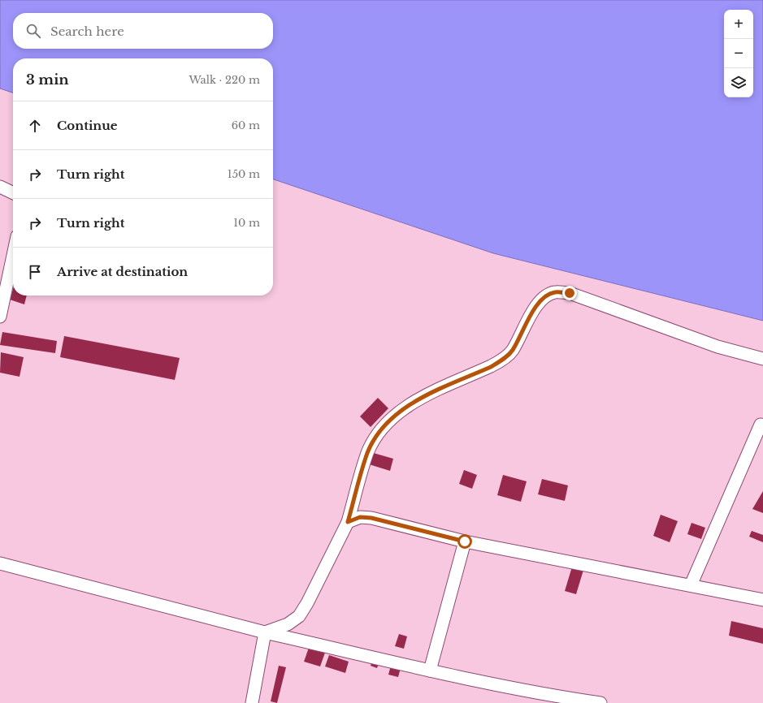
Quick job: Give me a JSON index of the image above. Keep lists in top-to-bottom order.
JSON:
{
  "page": {
    "map_buttons": ["+", "−"],
    "search": "Search here",
    "heading": ["3 min", "Walk · 220 m"],
    "list": [
      ["Continue", "60 m"],
      ["Turn right", "150 m"],
      ["Turn right", "10 m"],
      "Arrive at destination"
    ]
  }
}
